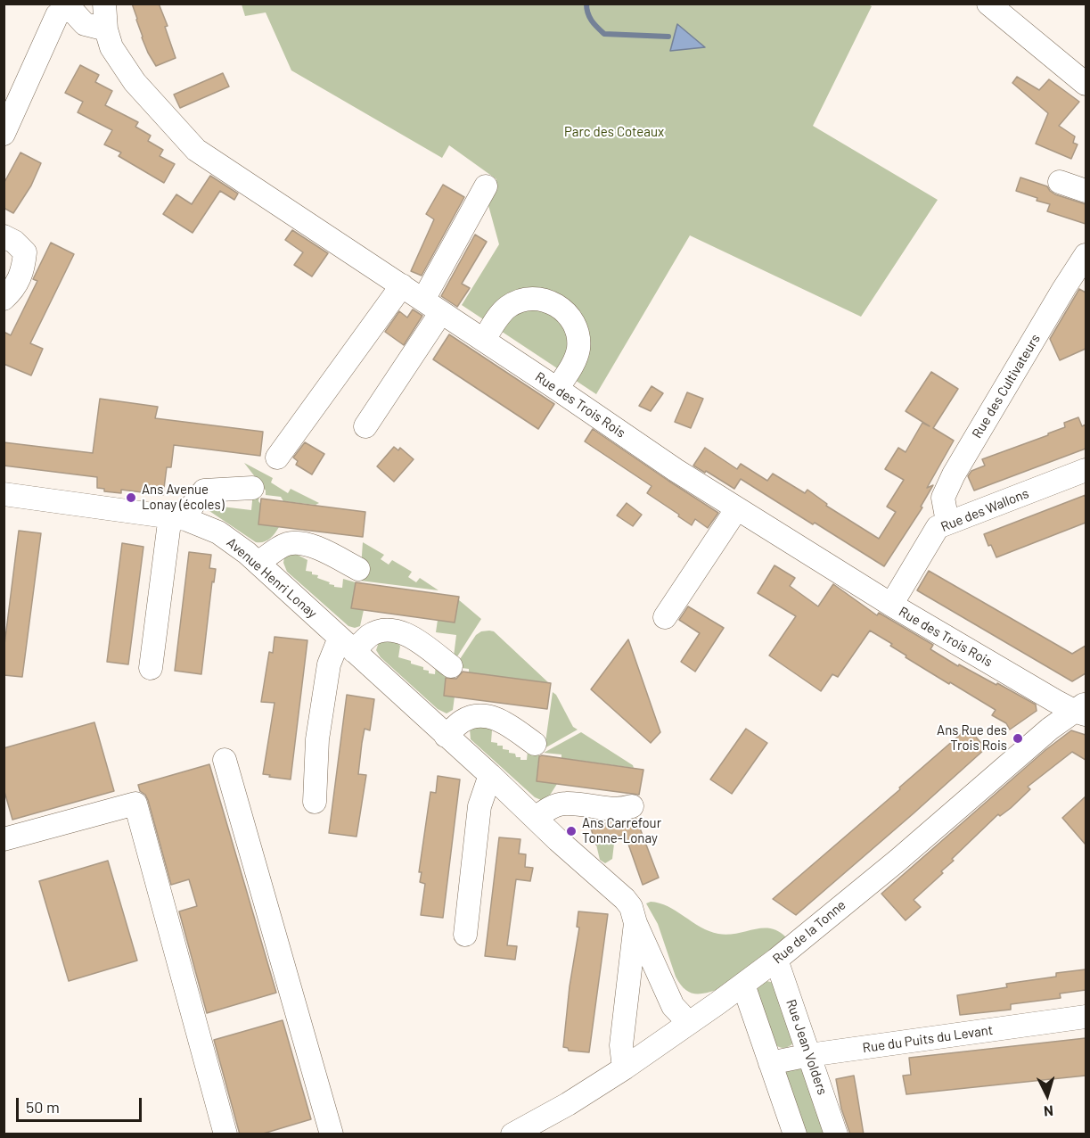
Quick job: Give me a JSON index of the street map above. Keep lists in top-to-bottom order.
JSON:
{
  "streets": {
    "street": [
      "Rue des Cultivateurs",
      "Rue des Trois Rois",
      "Rue des Wallons",
      "Avenue Henri Lonay",
      "Rue de la Tonne",
      "Rue du Puits du Levant",
      "Rue Jean Volders"
    ]
  },
  "crossings": [
    ["Rue des Cultivateurs", "Rue des Wallons"],
    ["Rue des Trois Rois", "Rue des Wallons"],
    ["Rue des Trois Rois", "Rue de la Tonne"],
    ["Avenue Henri Lonay", "Rue de la Tonne"],
    ["Rue de la Tonne", "Rue Jean Volders"],
    ["Rue du Puits du Levant", "Rue Jean Volders"]
  ],
  "parks": ["Parc des Coteaux"],
  "places": ["Ans Avenue Lonay (écoles)", "Ans Rue des Trois Rois", "Ans Carrefour Tonne-Lonay"],
  "scale_bar": "50 m",
  "north": "bottom"
}
